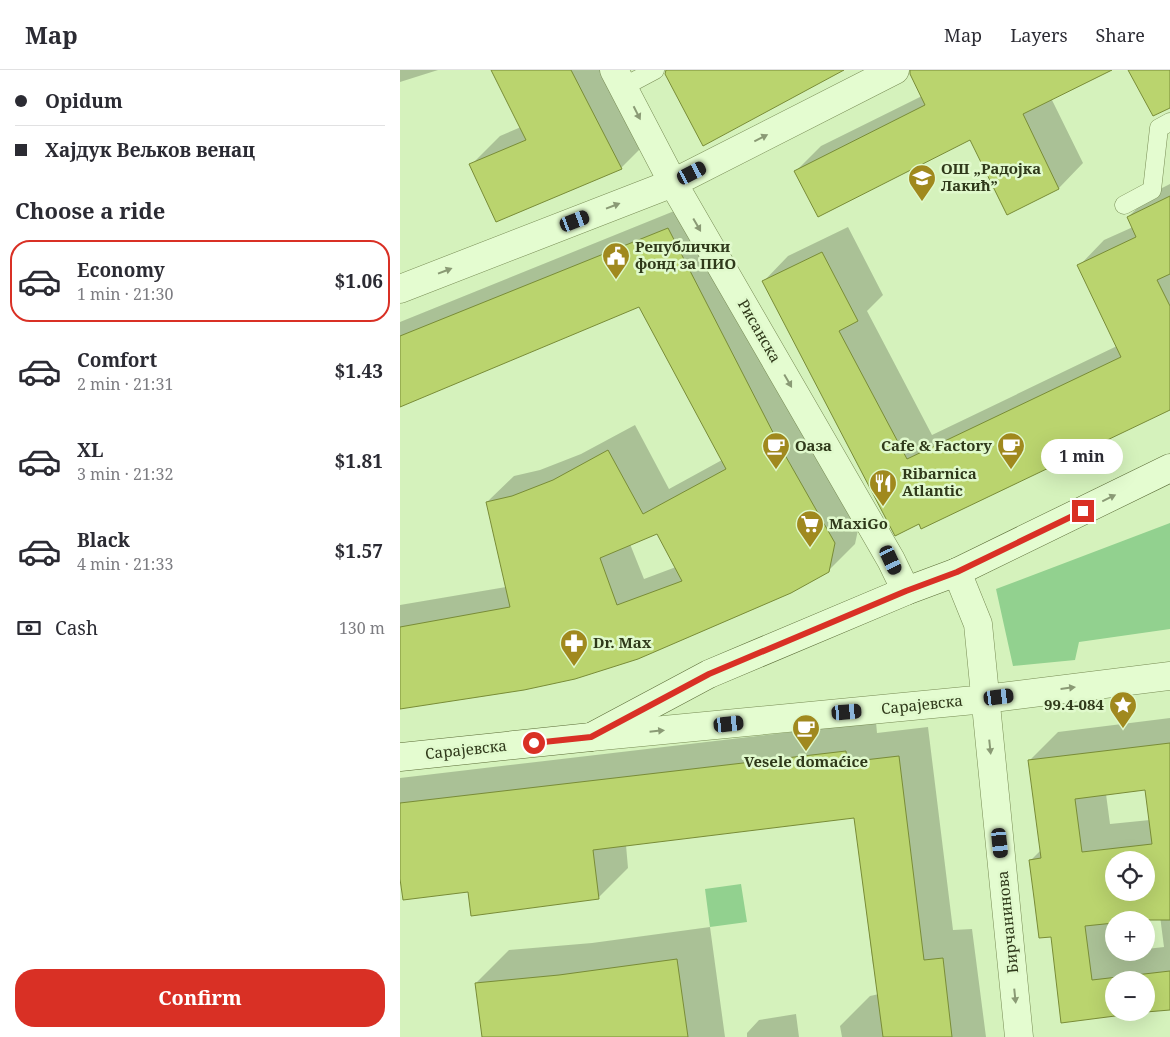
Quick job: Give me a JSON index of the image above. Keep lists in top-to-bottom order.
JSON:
{
  "streets": {
    "street": ["Рисанска", "Сарајевска", "Бирчанинова"]
  },
  "crossings": [
    ["Рисанска", "Сарајевска"],
    ["Сарајевска", "Бирчанинова"]
  ],
  "one_way": ["Рисанска", "Бирчанинова"],
  "places": {
    "school or university": ["ОШ „Радојка Лакић”"],
    "public building": ["Републички фонд за ПИО"],
    "cafe": ["Оаза", "Cafe & Factory", "Vesele domaćice"],
    "restaurant": ["Ribarnica Atlantic"],
    "supermarket": ["MaxiGo"],
    "pharmacy": ["Dr. Max"],
    "place": ["99.4-084"]
  },
  "page": {
    "header": "Map",
    "nav": ["Map", "Layers", "Share"],
    "banner": ["Opidum", "Хајдук Вељков венац"],
    "heading": "Choose a ride",
    "list": [
      {
        "name": "Economy",
        "note": "1 min · 21:30",
        "value": "$1.06"
      },
      {
        "name": "Comfort",
        "note": "2 min · 21:31",
        "value": "$1.43"
      },
      {
        "name": "XL",
        "note": "3 min · 21:32",
        "value": "$1.81"
      },
      {
        "name": "Black",
        "note": "4 min · 21:33",
        "value": "$1.57"
      }
    ],
    "bubble": "1 min",
    "pay": ["Cash", "130 m"],
    "map_buttons": ["+", "−"],
    "buttons": "Confirm"
  }
}
